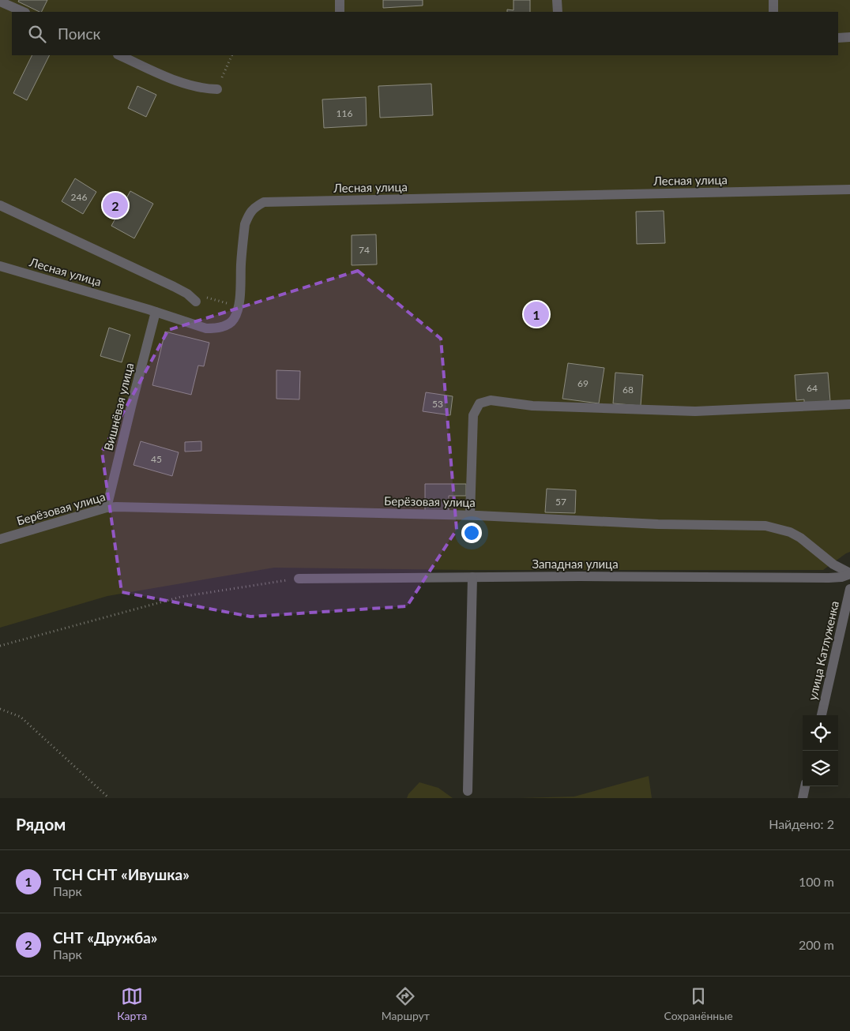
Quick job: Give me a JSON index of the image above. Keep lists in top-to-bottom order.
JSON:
{
  "streets": {
    "street": [
      "Лесная улица",
      "Вишнёвая улица",
      "Берёзовая улица",
      "Западная улица",
      "улица Катлуженка"
    ]
  },
  "crossings": [
    ["Лесная улица", "Вишнёвая улица"],
    ["Вишнёвая улица", "Берёзовая улица"],
    ["Берёзовая улица", "Западная улица"]
  ],
  "house_numbers": [
    "116",
    "246",
    "74",
    "69",
    "64",
    "68",
    "53",
    "45",
    "57"
  ],
  "page": {
    "search": "Поиск",
    "pins": ["2", "1"],
    "heading": ["Рядом", "Найдено: 2"],
    "list": [
      {
        "mark": "1",
        "name": "ТСН СНТ «Ивушка»",
        "note": "Парк",
        "value": "100 m"
      },
      {
        "mark": "2",
        "name": "СНТ «Дружба»",
        "note": "Парк",
        "value": "200 m"
      }
    ],
    "nav": ["Карта", "Маршрут", "Сохранённые"]
  }
}
